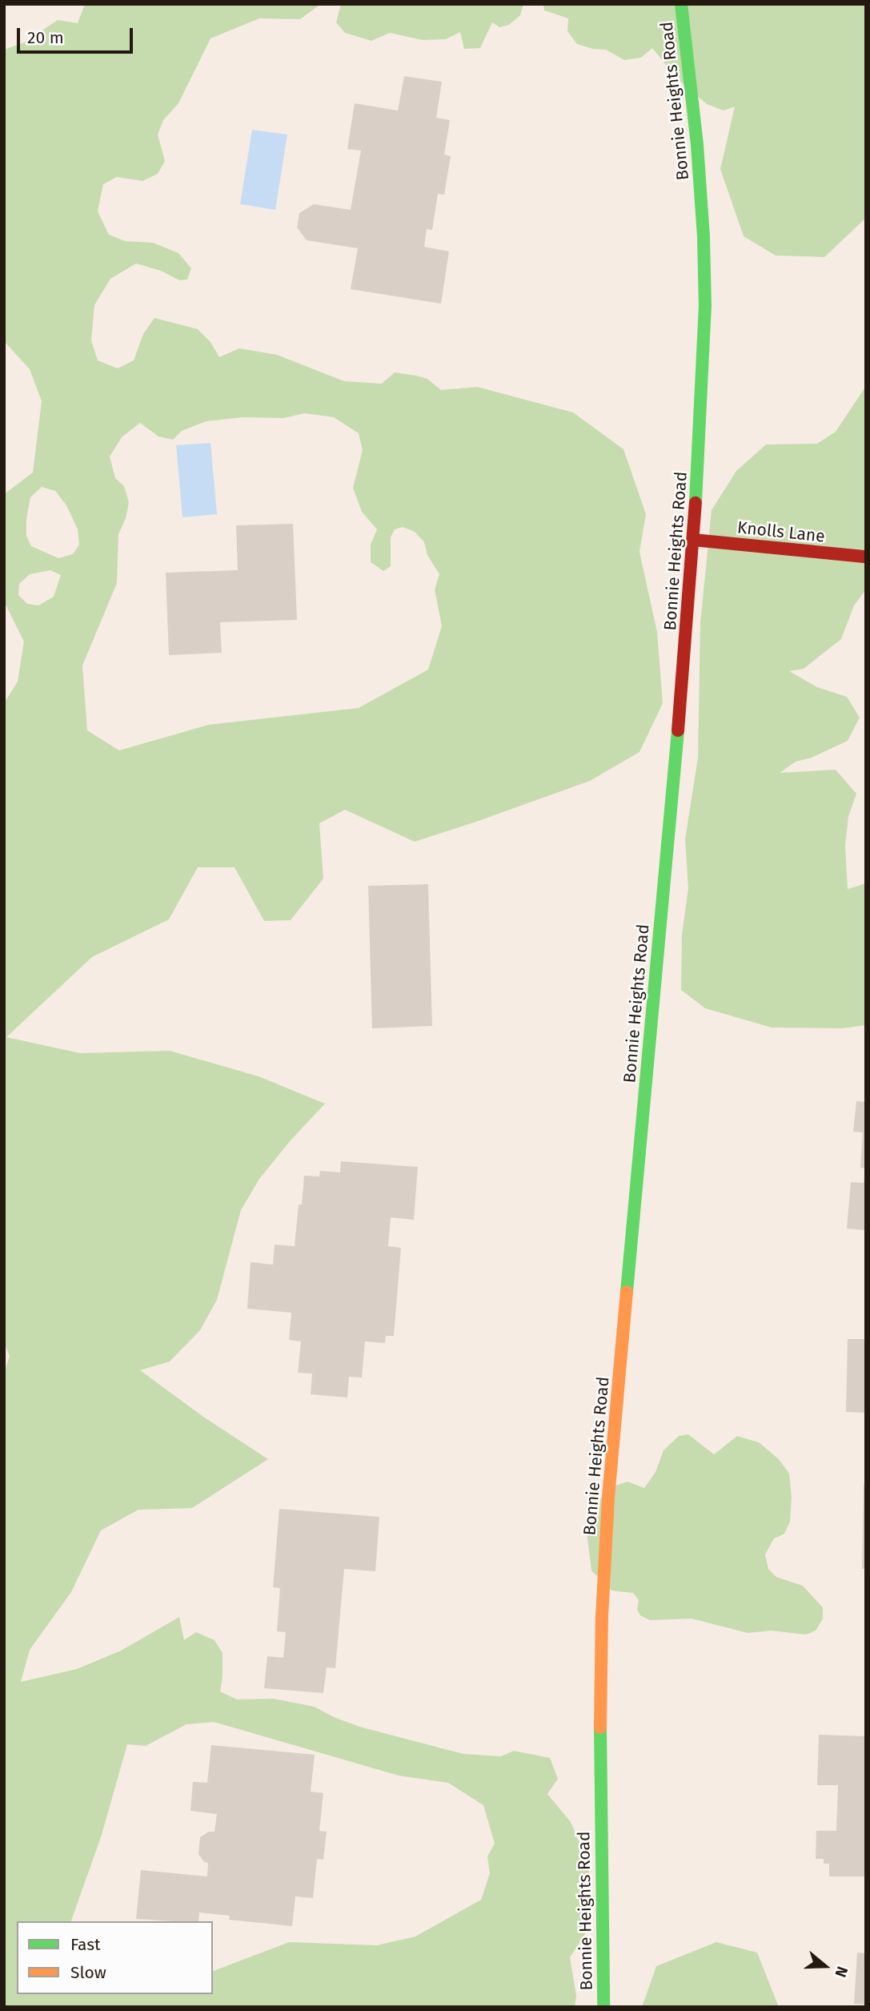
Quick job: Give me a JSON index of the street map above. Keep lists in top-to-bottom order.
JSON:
{
  "streets": {
    "street": ["Bonnie Heights Road", "Knolls Lane"]
  },
  "crossings": [
    ["Bonnie Heights Road", "Knolls Lane"]
  ],
  "legend": ["Fast", "Slow"],
  "scale_bar": "20 m",
  "north": "right"
}
